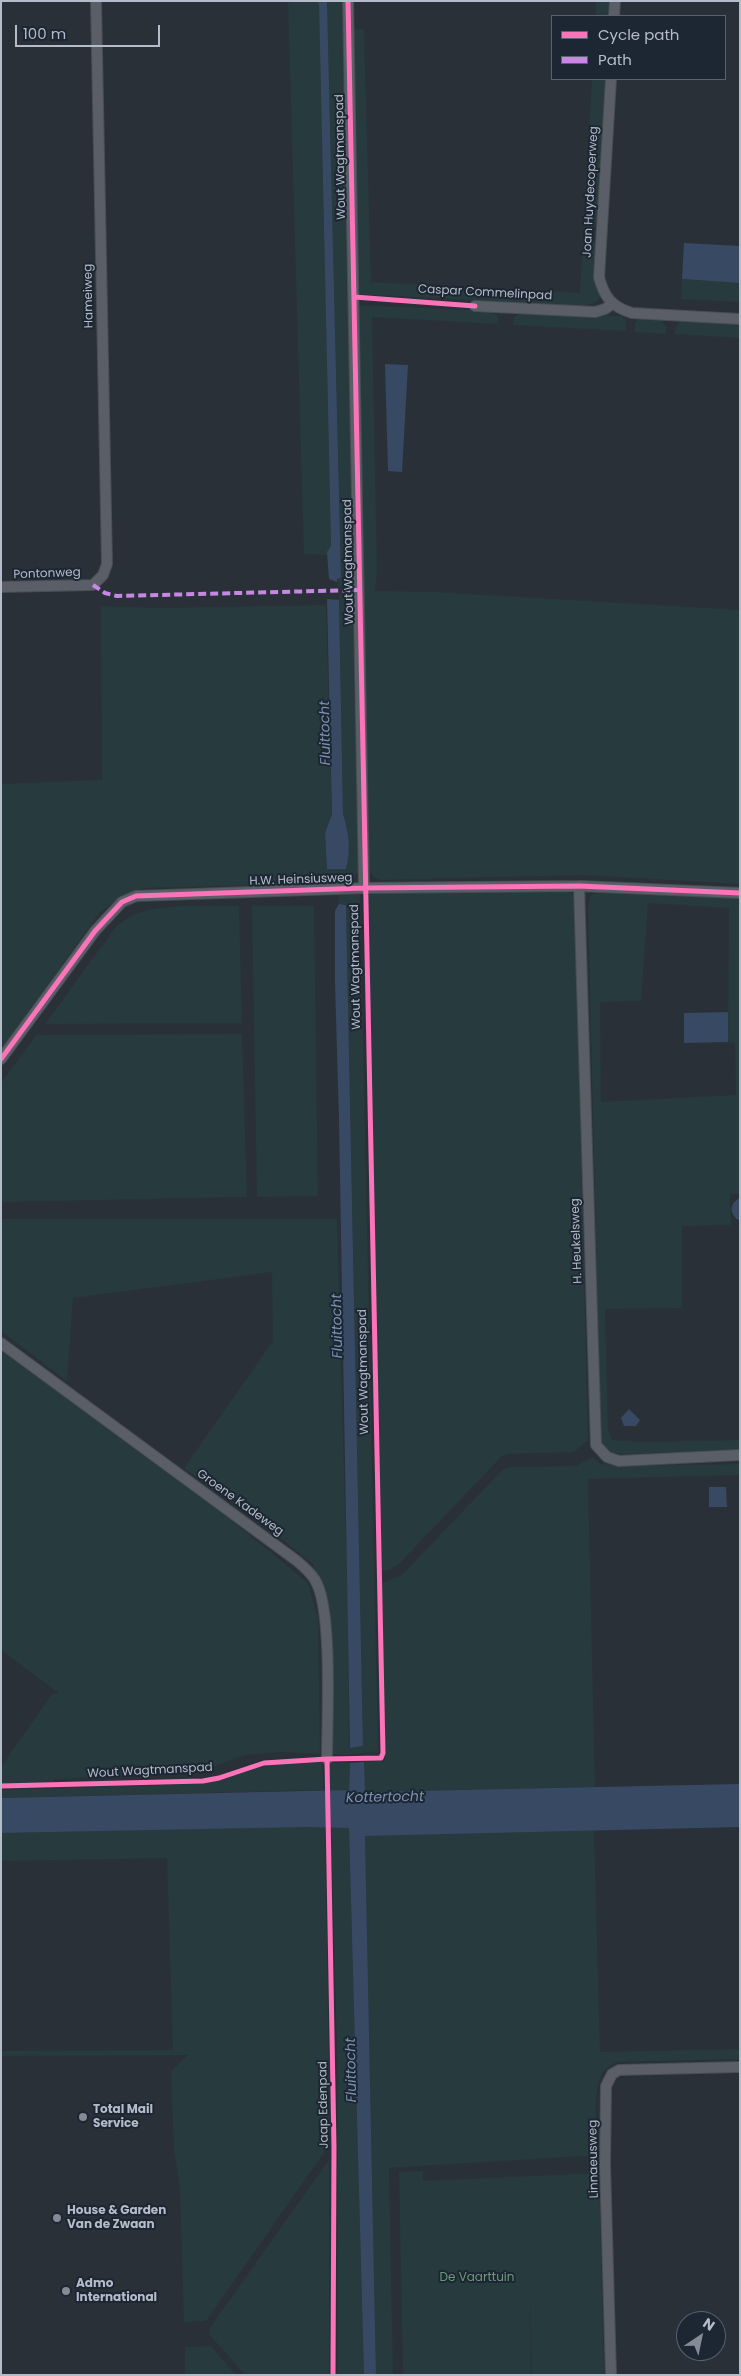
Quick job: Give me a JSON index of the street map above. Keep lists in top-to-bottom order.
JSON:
{
  "streets": {
    "street": [
      "Wout Wagtmanspad",
      "Joan Huydecoperweg",
      "Caspar Commelinpad",
      "Hameiweg",
      "Pontonweg",
      "H.W. Heinsiusweg",
      "H. Heukelsweg",
      "Groene Kadeweg",
      "Linnaeusweg"
    ],
    "cycle path": ["Jaap Edenpad"]
  },
  "crossings": [
    ["Wout Wagtmanspad", "H.W. Heinsiusweg"],
    ["Joan Huydecoperweg", "Caspar Commelinpad"],
    ["Hameiweg", "Pontonweg"],
    ["H.W. Heinsiusweg", "H. Heukelsweg"]
  ],
  "water": ["Fluittocht", "Kottertocht"],
  "parks": ["De Vaarttuin"],
  "places": ["Total Mail Service", "House & Garden Van de Zwaan", "Admo International"],
  "legend": ["Cycle path", "Path"],
  "scale_bar": "100 m",
  "north": "top right"
}
